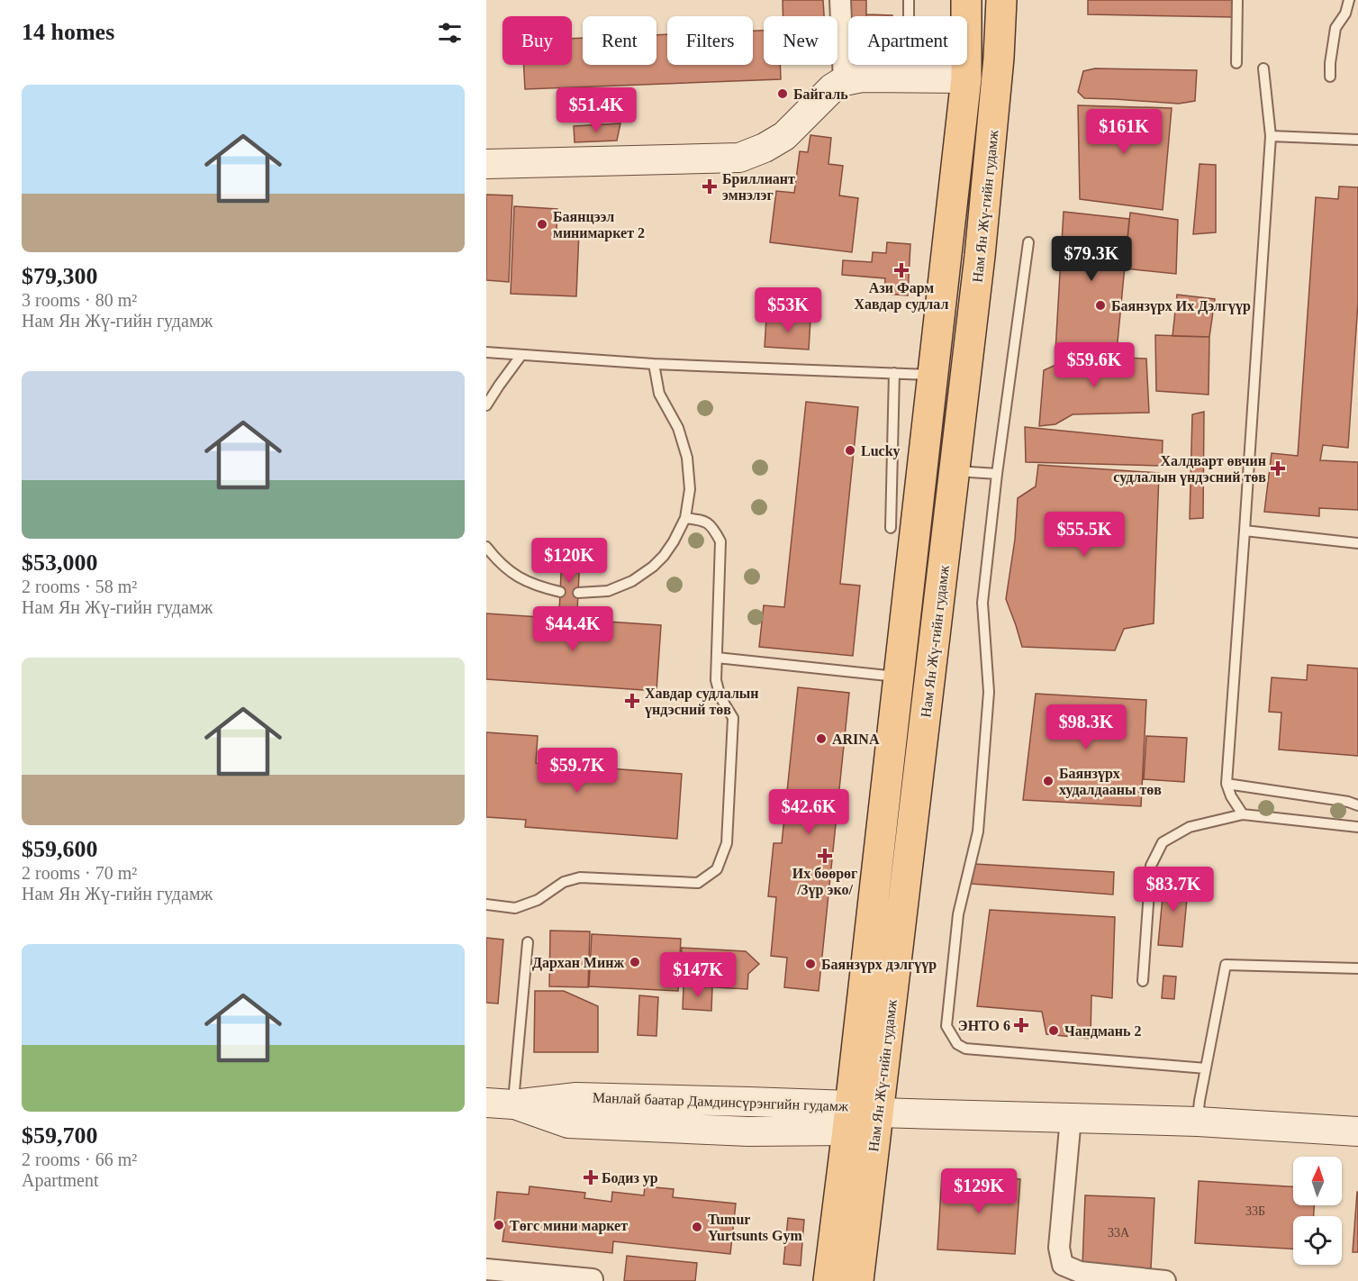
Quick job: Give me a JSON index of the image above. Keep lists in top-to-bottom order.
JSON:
{
  "streets": {
    "main road": ["Нам Ян Жү-гийн гудамж"],
    "street": ["Манлай баатар Дамдинсүрэнгийн гудамж"]
  },
  "crossings": [
    ["Нам Ян Жү-гийн гудамж", "Манлай баатар Дамдинсүрэнгийн гудамж"]
  ],
  "places": {
    "other": [
      "Байгаль",
      "Баянцээл минимаркет 2",
      "Баянзүрх Их Дэлгүүр",
      "Lucky",
      "ARINA",
      "Баянзүрх худалдааны төв",
      "Дархан Минж",
      "Баянзүрх дэлгүүр",
      "Чандмань 2",
      "Төгс мини маркет",
      "Tumur Yurtsunts Gym"
    ],
    "health": [
      "Бриллиант эмнэлэг",
      "Ази Фарм Хавдар судлал",
      "Халдварт өвчин судлалын үндэсний төв",
      "Хавдар судлалын үндэсний төв",
      "Их бөөрөг /3үр эко/",
      "ЭНТО 6",
      "Бодиз ур"
    ]
  },
  "house_numbers": ["33Б", "33А"],
  "north": "top",
  "page": {
    "heading": "14 homes",
    "chip": [
      "Buy",
      "Rent",
      "Filters",
      "New",
      "Apartment"
    ],
    "list": [
      {
        "name": "$79,300",
        "note": "3 rooms · 80 m² · Нам Ян Жү-гийн гудамж"
      },
      {
        "name": "$53,000",
        "note": "2 rooms · 58 m² · Нам Ян Жү-гийн гудамж"
      },
      {
        "name": "$59,600",
        "note": "2 rooms · 70 m² · Нам Ян Жү-гийн гудамж"
      },
      {
        "name": "$59,700",
        "note": "2 rooms · 66 m² · Apartment"
      }
    ],
    "price": [
      "$51.4K",
      "$161K",
      "$79.3K",
      "$53K",
      "$59.6K",
      "$55.5K",
      "$120K",
      "$44.4K",
      "$98.3K",
      "$59.7K",
      "$42.6K",
      "$83.7K",
      "$147K",
      "$129K"
    ]
  }
}
